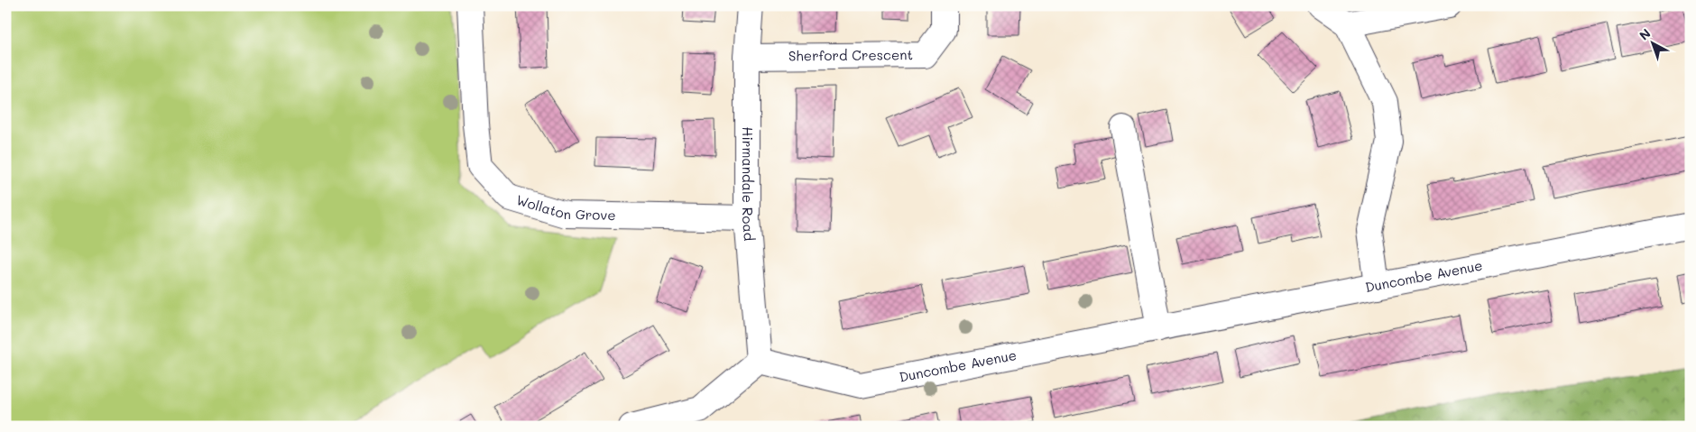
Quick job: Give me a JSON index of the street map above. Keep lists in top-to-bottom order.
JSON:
{
  "streets": {
    "street": [
      "Sherford Crescent",
      "Hirmandale Road",
      "Wollaton Grove",
      "Duncombe Avenue"
    ]
  },
  "crossings": [
    ["Sherford Crescent", "Hirmandale Road"],
    ["Hirmandale Road", "Wollaton Grove"],
    ["Hirmandale Road", "Duncombe Avenue"]
  ],
  "north": "top left"
}
